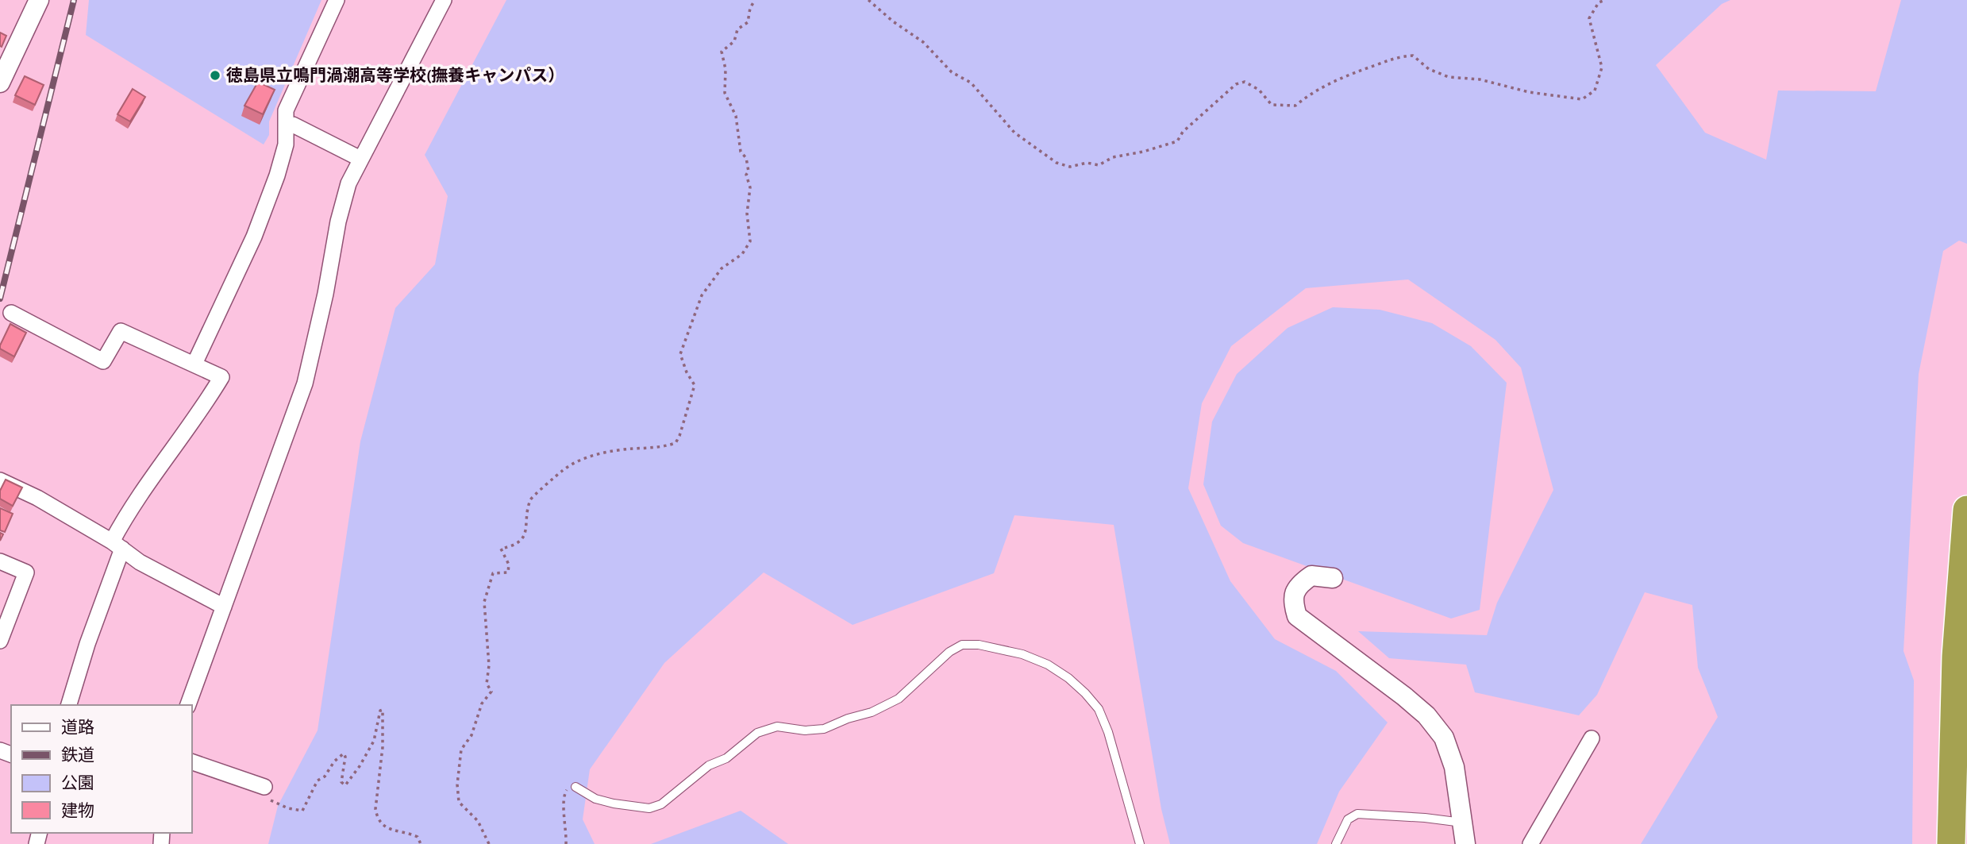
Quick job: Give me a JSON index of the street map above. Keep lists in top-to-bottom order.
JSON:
{
  "places": ["徳島県立鳴門渦潮高等学校(撫養キャンパス）"],
  "legend": [
    "道路",
    "鉄道",
    "公園",
    "建物"
  ]
}
